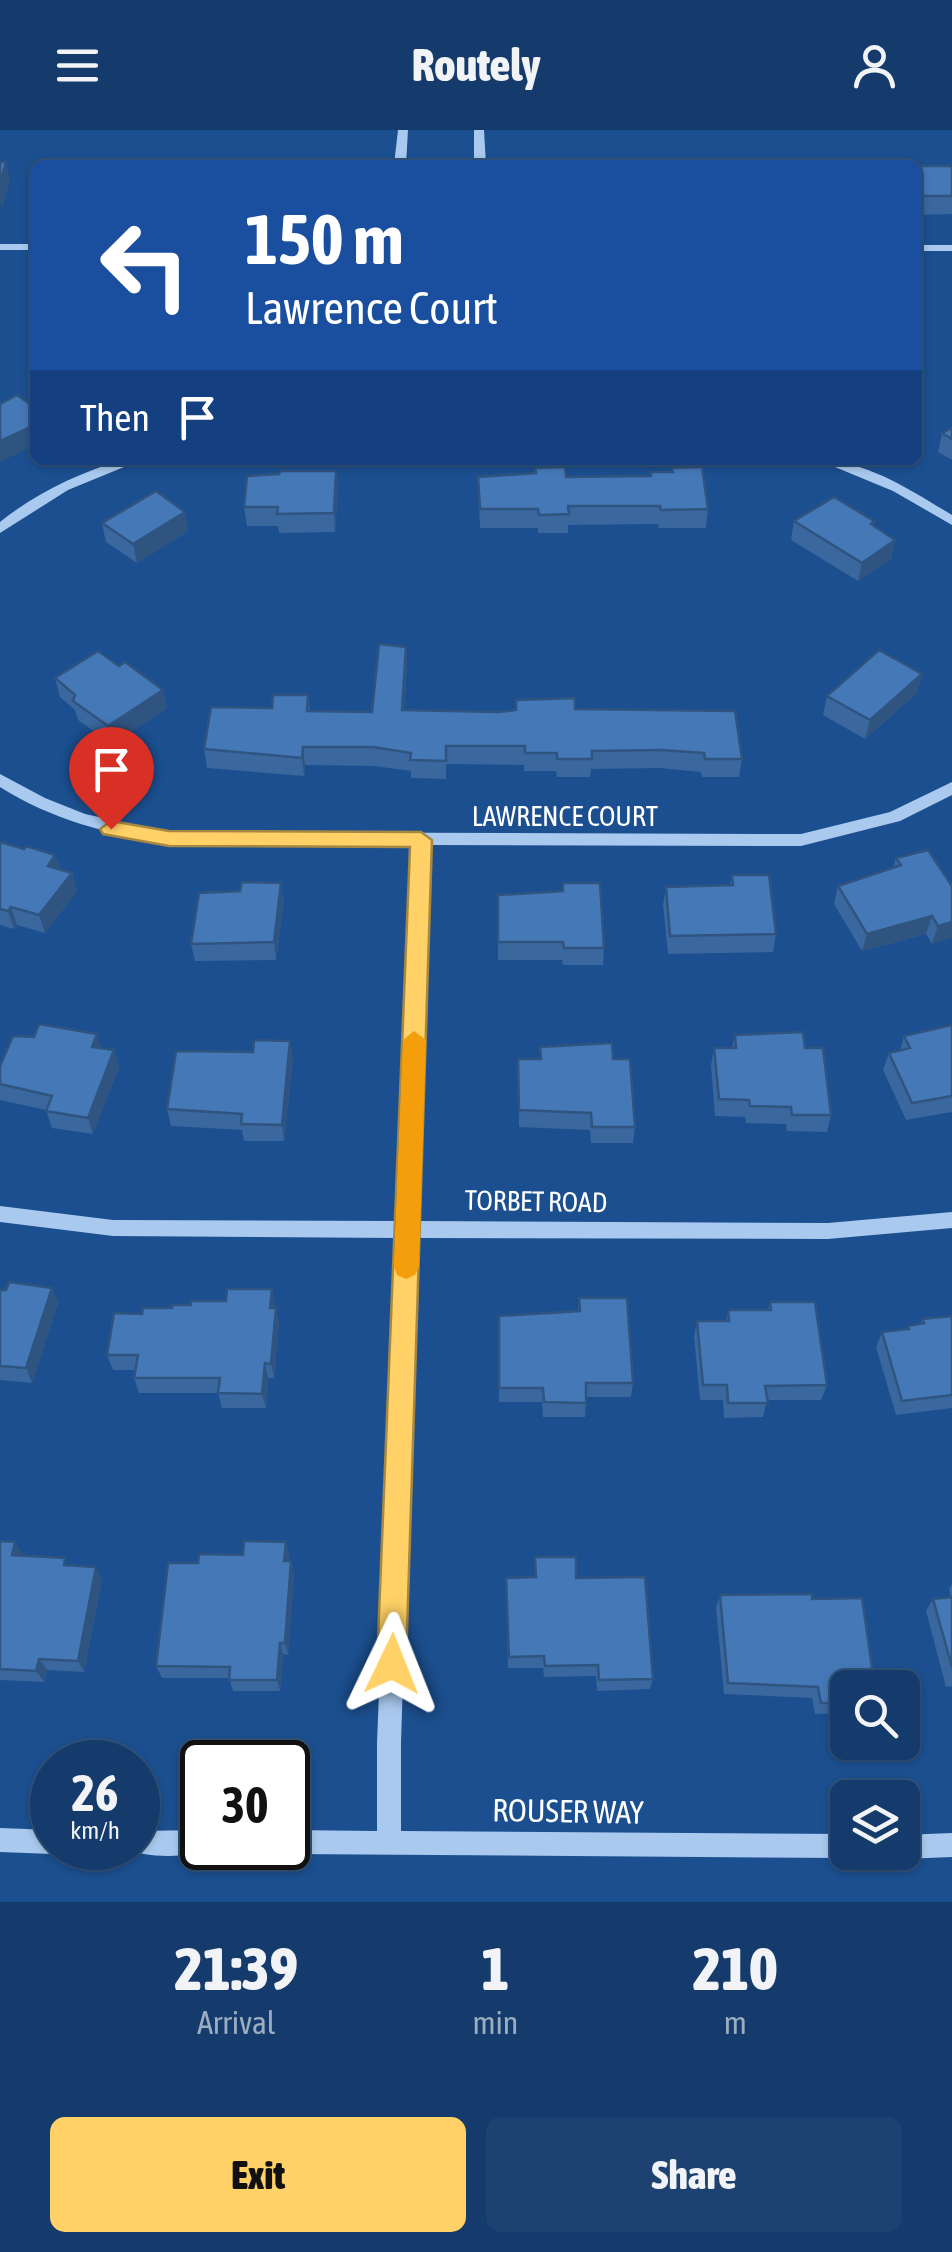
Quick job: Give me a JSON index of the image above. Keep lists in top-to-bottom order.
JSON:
{
  "streets": {
    "street": ["LAWRENCE COURT", "TORBET ROAD", "ROUSER WAY"]
  },
  "page": {
    "header": "Routely",
    "turn": ["150 m", "Lawrence Court"],
    "then": "Then",
    "speed": "26 km/h",
    "limit": "30",
    "eta": [
      "21:39",
      "Arrival",
      "1",
      "min",
      "210",
      "m"
    ],
    "buttons": ["Exit", "Share"]
  }
}
